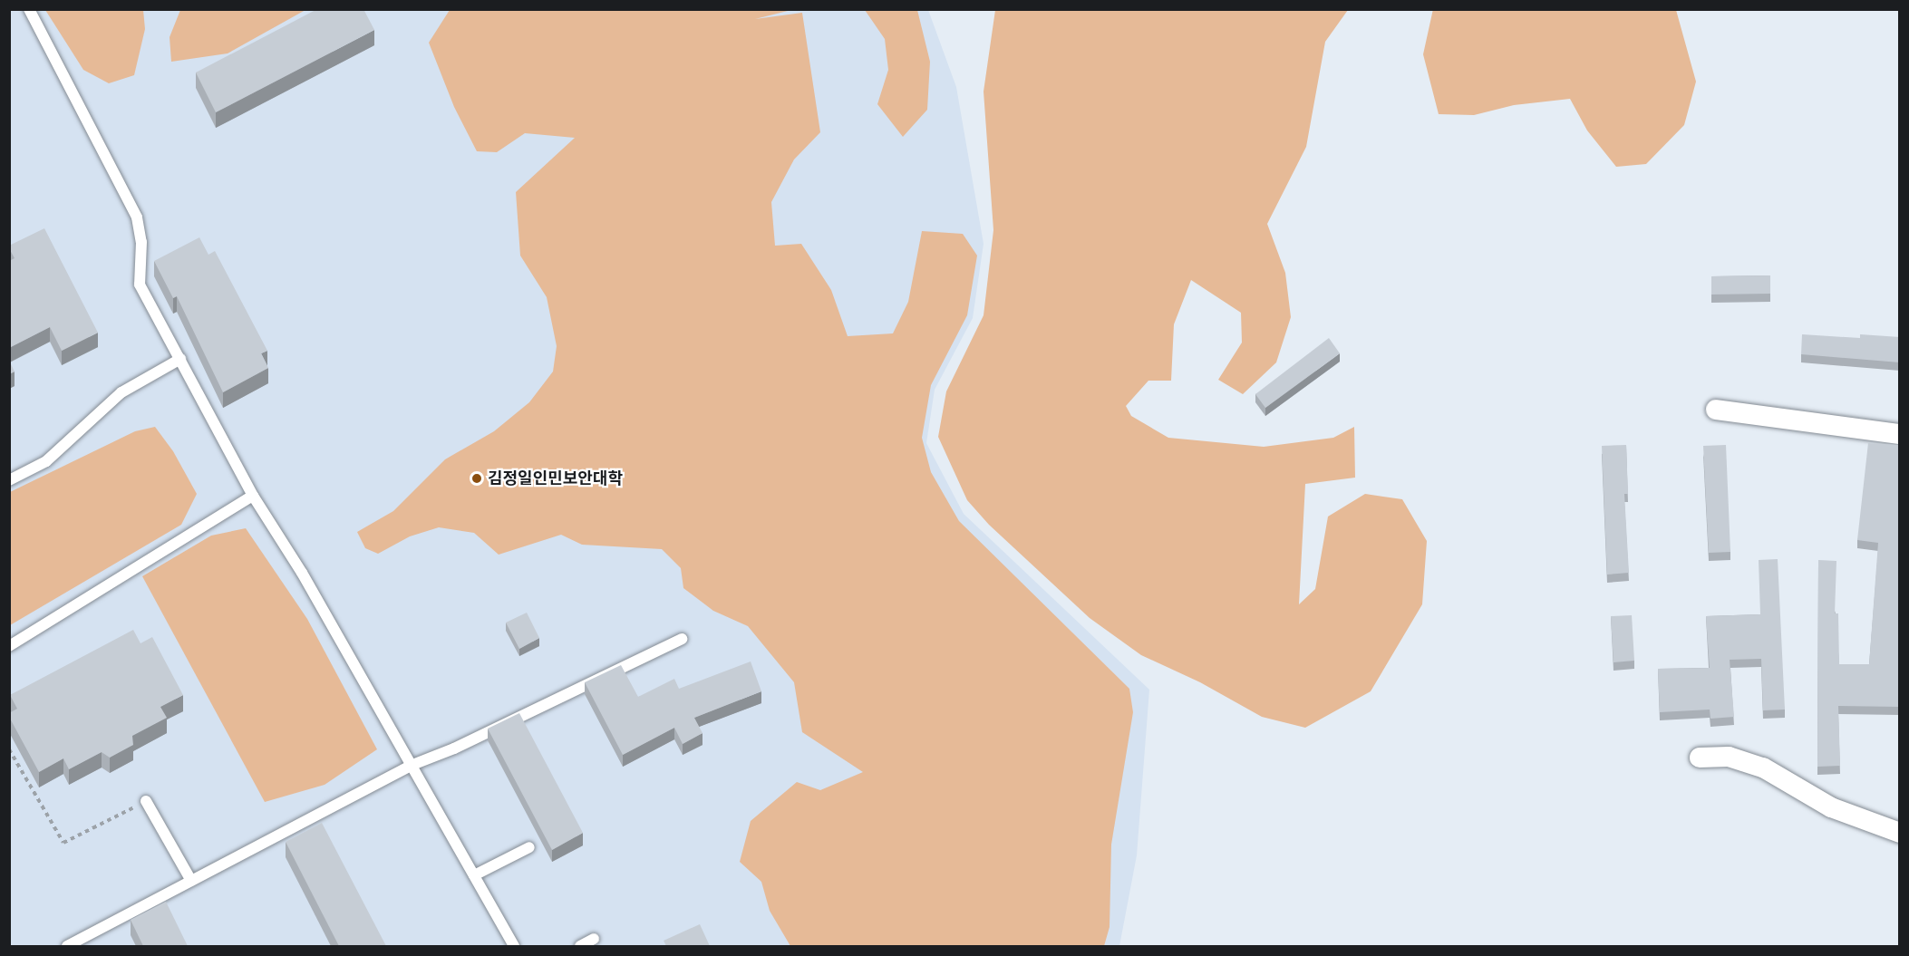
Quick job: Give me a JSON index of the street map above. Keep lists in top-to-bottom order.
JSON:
{
  "places": ["김정일인민보안대학"]
}
